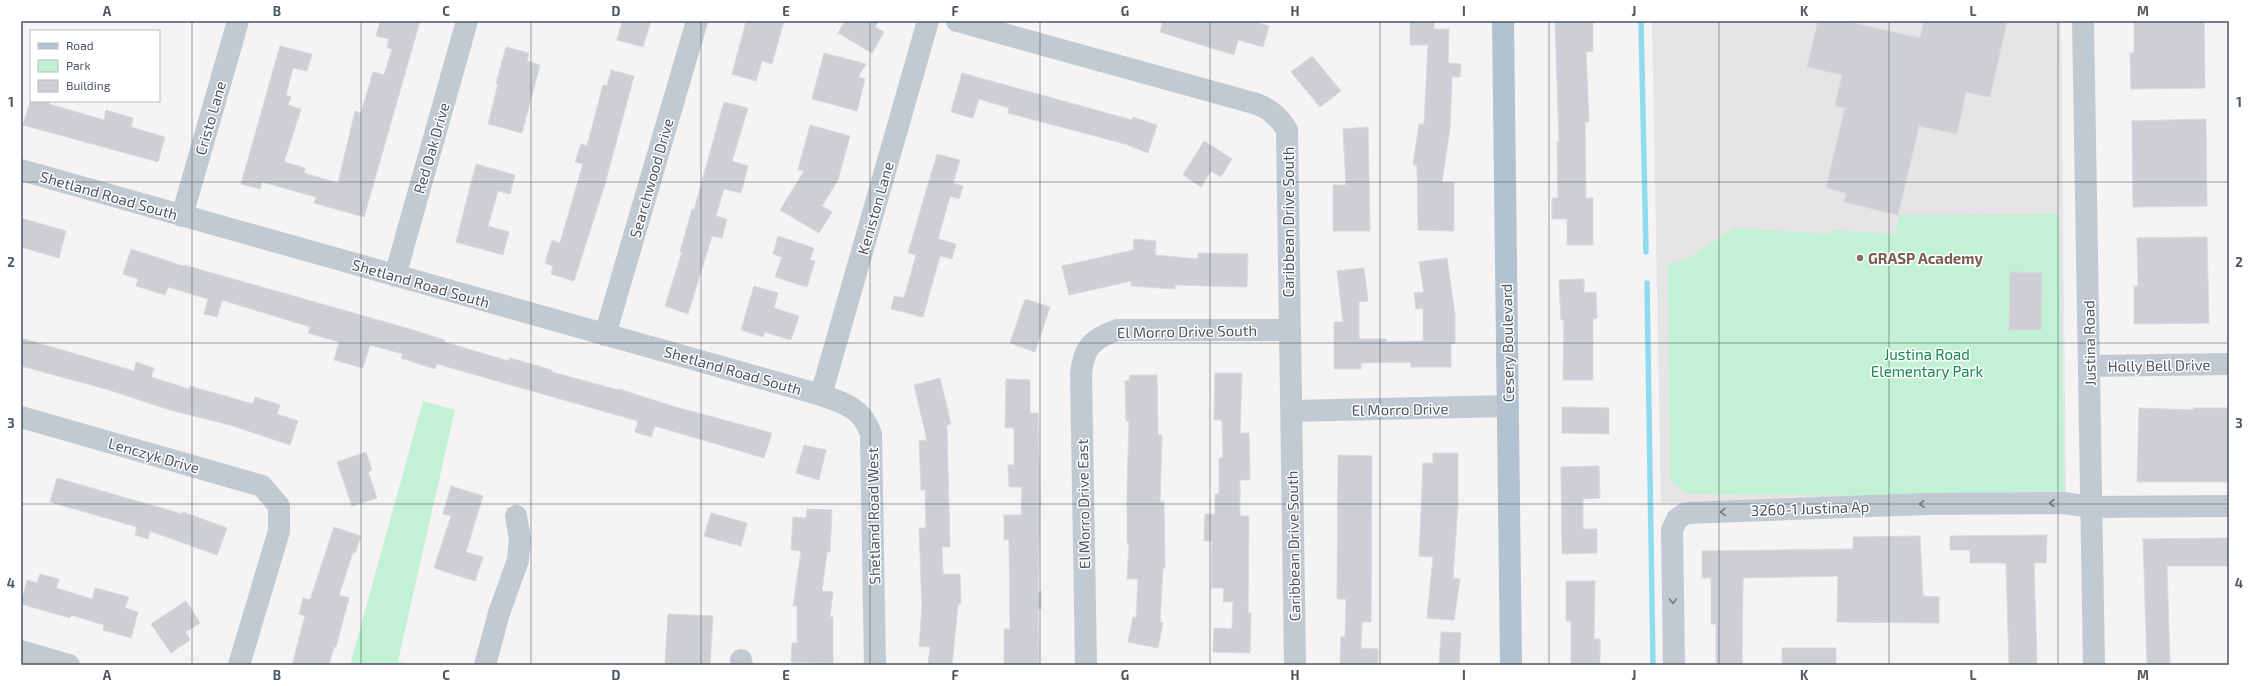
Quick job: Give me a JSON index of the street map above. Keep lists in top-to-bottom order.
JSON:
{
  "streets": {
    "main road": ["Cesery Boulevard"],
    "street": [
      "Cristo Lane",
      "Red Oak Drive",
      "Searchwood Drive",
      "Shetland Road South",
      "Keniston Lane",
      "Caribbean Drive South",
      "El Morro Drive South",
      "Justina Road",
      "Holly Bell Drive",
      "El Morro Drive",
      "Lenczyk Drive",
      "El Morro Drive East",
      "3260-1 Justina Ap",
      "Shetland Road West"
    ]
  },
  "crossings": [
    ["Cristo Lane", "Shetland Road South"],
    ["Red Oak Drive", "Shetland Road South"],
    ["Searchwood Drive", "Shetland Road South"],
    ["Shetland Road South", "Keniston Lane"],
    ["Shetland Road South", "Shetland Road West"],
    ["Keniston Lane", "Shetland Road West"],
    ["Caribbean Drive South", "El Morro Drive South"],
    ["Caribbean Drive South", "El Morro Drive"],
    ["El Morro Drive South", "El Morro Drive East"],
    ["Cesery Boulevard", "El Morro Drive"],
    ["Justina Road", "Holly Bell Drive"],
    ["Justina Road", "3260-1 Justina Ap"]
  ],
  "parks": ["Justina Road Elementary Park"],
  "places": ["GRASP Academy"],
  "legend": ["Road", "Park", "Building"],
  "grid": {
    "columns": [
      "A",
      "B",
      "C",
      "D",
      "E",
      "F",
      "G",
      "H",
      "I",
      "J",
      "K",
      "L",
      "M"
    ],
    "rows": [
      "1",
      "2",
      "3",
      "4"
    ]
  }
}
